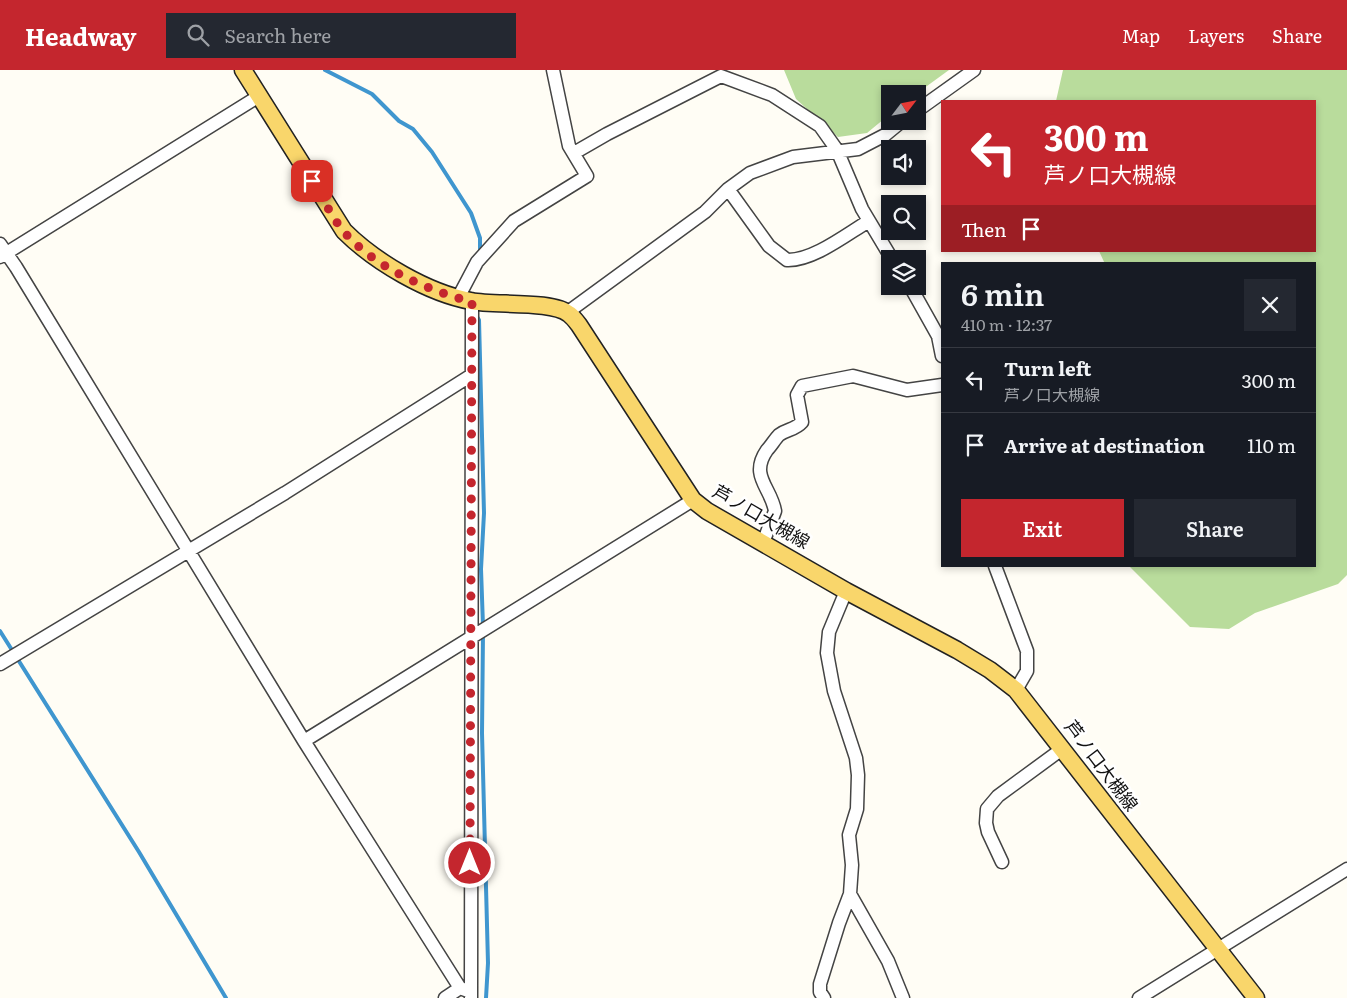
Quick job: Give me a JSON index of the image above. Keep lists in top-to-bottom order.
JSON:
{
  "streets": {
    "main road": ["芦ノ口大槻線"]
  },
  "north": "top right",
  "page": {
    "header": "Headway",
    "search": "Search here",
    "nav": ["Map", "Layers", "Share"],
    "turn": ["300 m", "芦ノ口大槻線"],
    "then": "Then",
    "heading": ["6 min", "410 m · 12:37"],
    "list": [
      {
        "name": "Turn left",
        "note": "芦ノ口大槻線",
        "value": "300 m"
      },
      {
        "name": "Arrive at destination",
        "value": "110 m"
      }
    ],
    "buttons": ["Exit", "Share"]
  }
}
